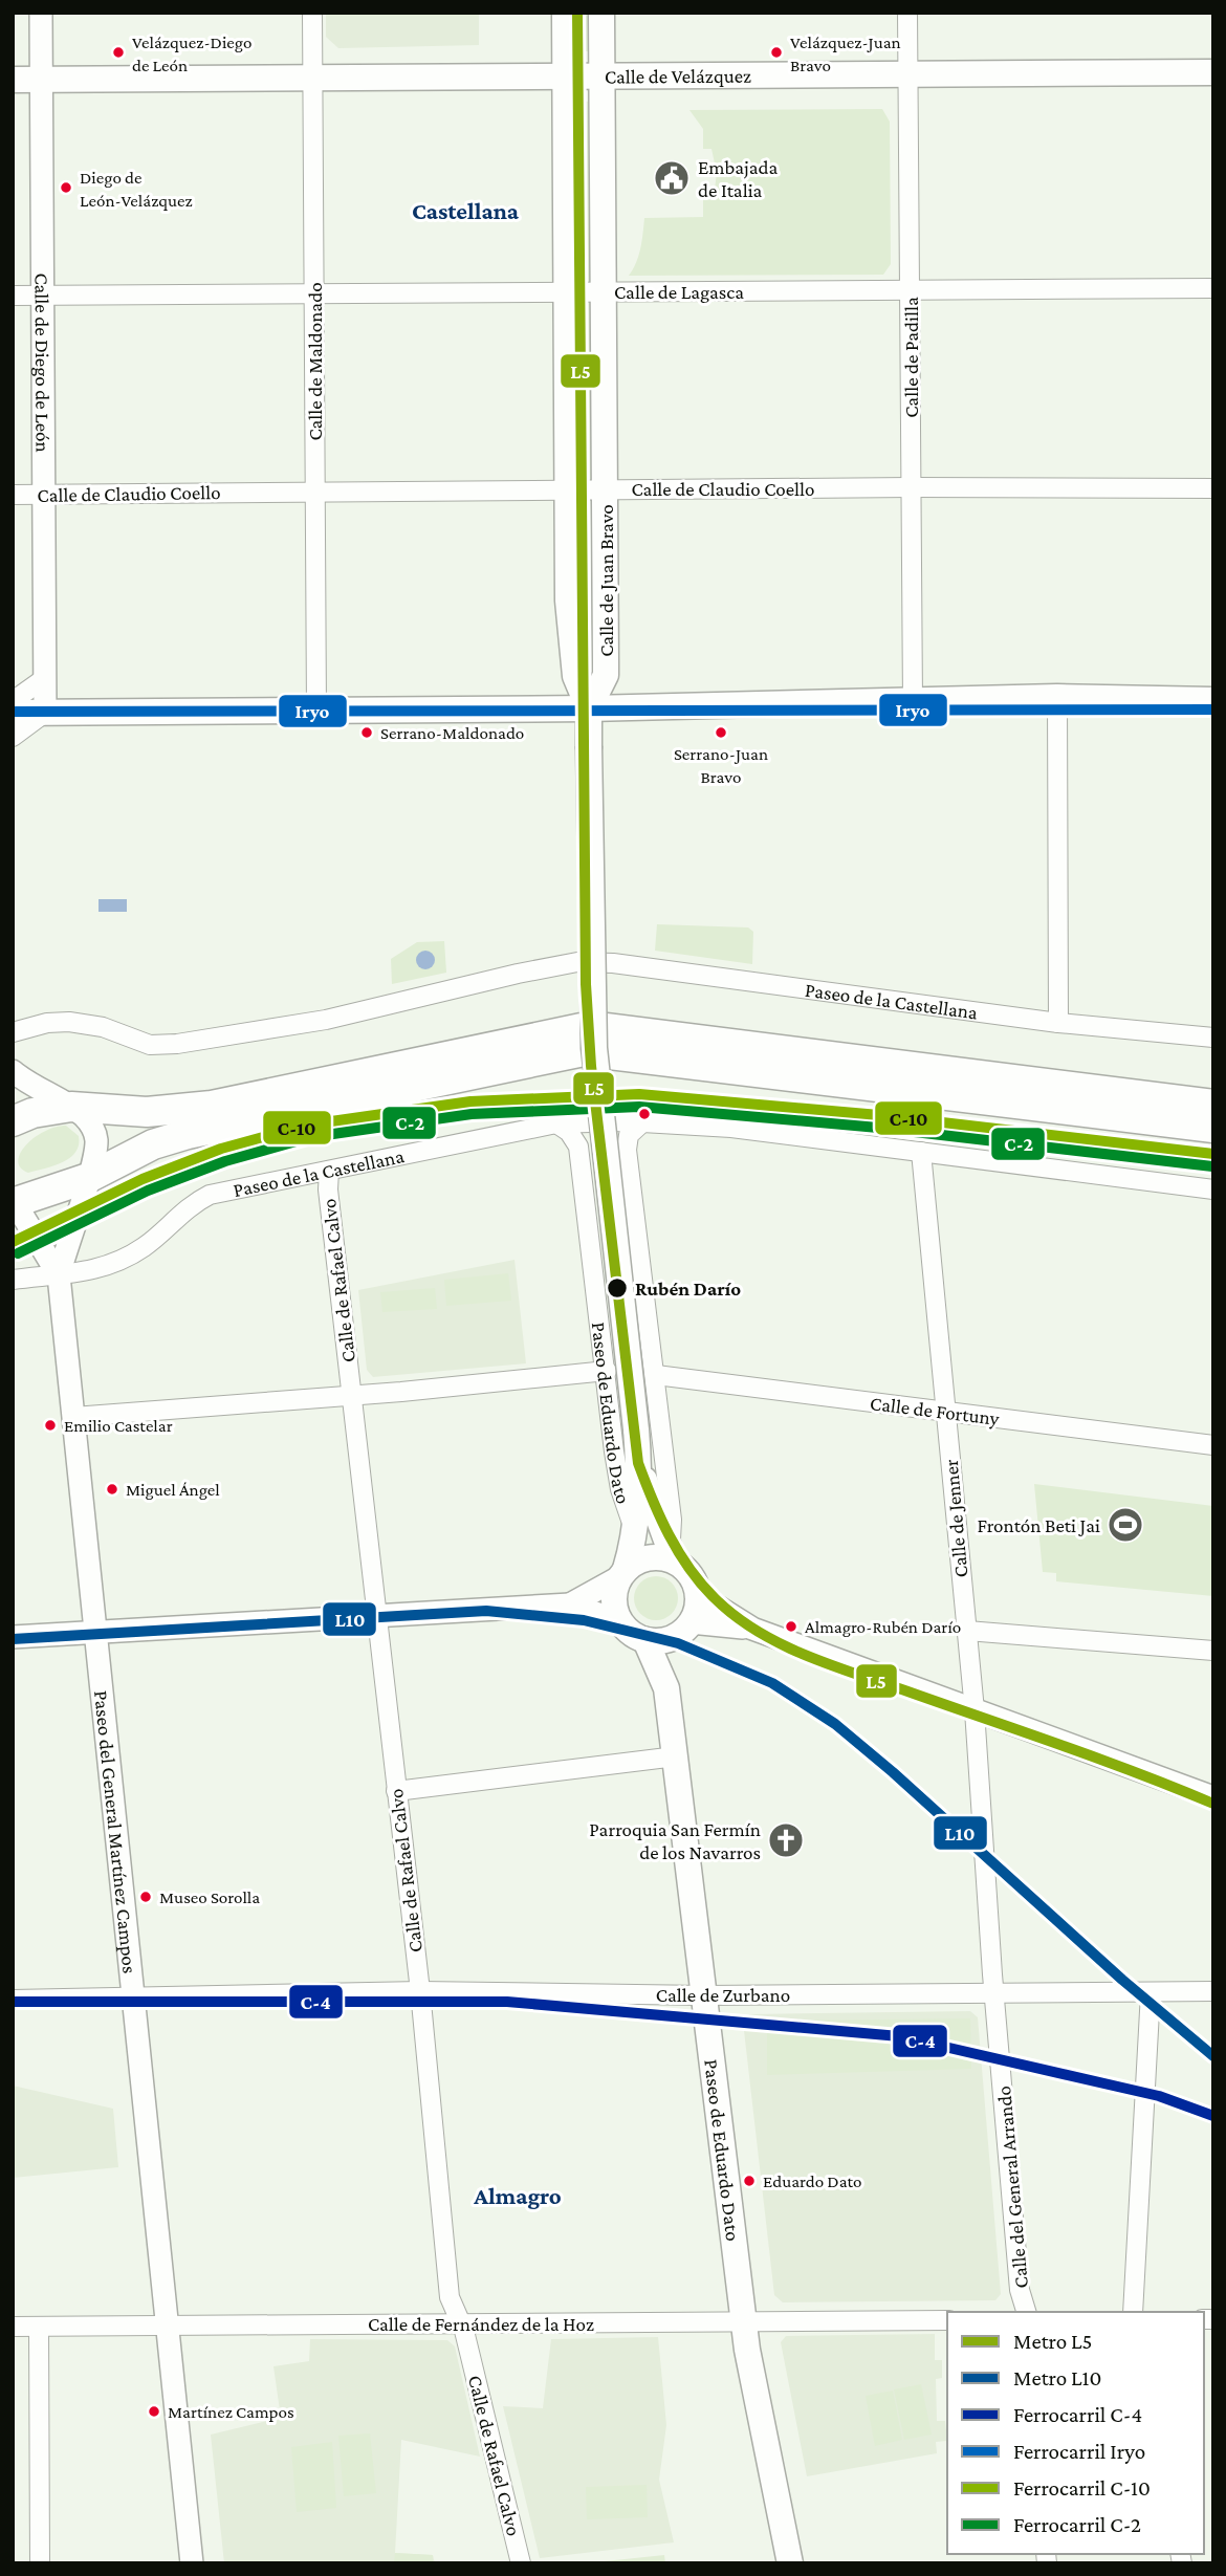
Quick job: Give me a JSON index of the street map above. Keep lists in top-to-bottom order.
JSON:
{
  "streets": {
    "main road": ["Calle de Velázquez", "Calle de Juan Bravo", "Paseo de Eduardo Dato"],
    "street": [
      "Calle de Lagasca",
      "Calle de Padilla",
      "Calle de Maldonado",
      "Calle de Diego de León",
      "Calle de Claudio Coello",
      "Paseo de la Castellana",
      "Calle de Rafael Calvo",
      "Calle de Fortuny",
      "Calle de Jenner",
      "Paseo del General Martínez Campos",
      "Calle de Zurbano",
      "Calle del General Arrando",
      "Calle de Fernández de la Hoz"
    ]
  },
  "crossings": [
    ["Calle de Velázquez", "Calle de Padilla"],
    ["Calle de Velázquez", "Calle de Maldonado"],
    ["Calle de Velázquez", "Calle de Diego de León"],
    ["Calle de Velázquez", "Calle de Juan Bravo"],
    ["Calle de Lagasca", "Calle de Padilla"],
    ["Calle de Lagasca", "Calle de Maldonado"],
    ["Calle de Lagasca", "Calle de Diego de León"],
    ["Calle de Lagasca", "Calle de Juan Bravo"],
    ["Calle de Padilla", "Calle de Claudio Coello"],
    ["Calle de Maldonado", "Calle de Claudio Coello"],
    ["Calle de Diego de León", "Calle de Claudio Coello"],
    ["Calle de Claudio Coello", "Calle de Juan Bravo"],
    ["Paseo de la Castellana", "Calle de Rafael Calvo"],
    ["Paseo de la Castellana", "Paseo de Eduardo Dato"],
    ["Paseo de la Castellana", "Calle de Jenner"],
    ["Paseo de la Castellana", "Paseo del General Martínez Campos"],
    ["Calle de Rafael Calvo", "Calle de Zurbano"],
    ["Calle de Rafael Calvo", "Calle de Fernández de la Hoz"],
    ["Calle de Fortuny", "Calle de Jenner"],
    ["Paseo de Eduardo Dato", "Calle de Zurbano"],
    ["Paseo de Eduardo Dato", "Calle de Fernández de la Hoz"],
    ["Calle de Jenner", "Calle del General Arrando"],
    ["Paseo del General Martínez Campos", "Calle de Zurbano"],
    ["Paseo del General Martínez Campos", "Calle de Fernández de la Hoz"],
    ["Calle de Zurbano", "Calle del General Arrando"]
  ],
  "districts": ["Castellana", "Almagro"],
  "places": {
    "other": [
      "Velázquez-Diego de León",
      "Velázquez-Juan Bravo",
      "Diego de León-Velázquez",
      "Serrano-Maldonado",
      "Serrano-Juan Bravo",
      "Rubén Darío",
      "Emilio Castelar",
      "Miguel Ángel",
      "Almagro-Rubén Darío",
      "Museo Sorolla",
      "Eduardo Dato",
      "Martínez Campos"
    ],
    "public building": ["Embajada de Italia"],
    "sports": ["Frontón Beti Jai"],
    "church": ["Parroquia San Fermín de los Navarros"]
  },
  "lines": [
    "metro line L5",
    "rail line Iryo",
    "rail line C-10",
    "rail line C-2",
    "metro line L10",
    "rail line C-4"
  ],
  "legend": [
    "Metro L5",
    "Metro L10",
    "Ferrocarril C-4",
    "Ferrocarril Iryo",
    "Ferrocarril C-10",
    "Ferrocarril C-2"
  ]
}
